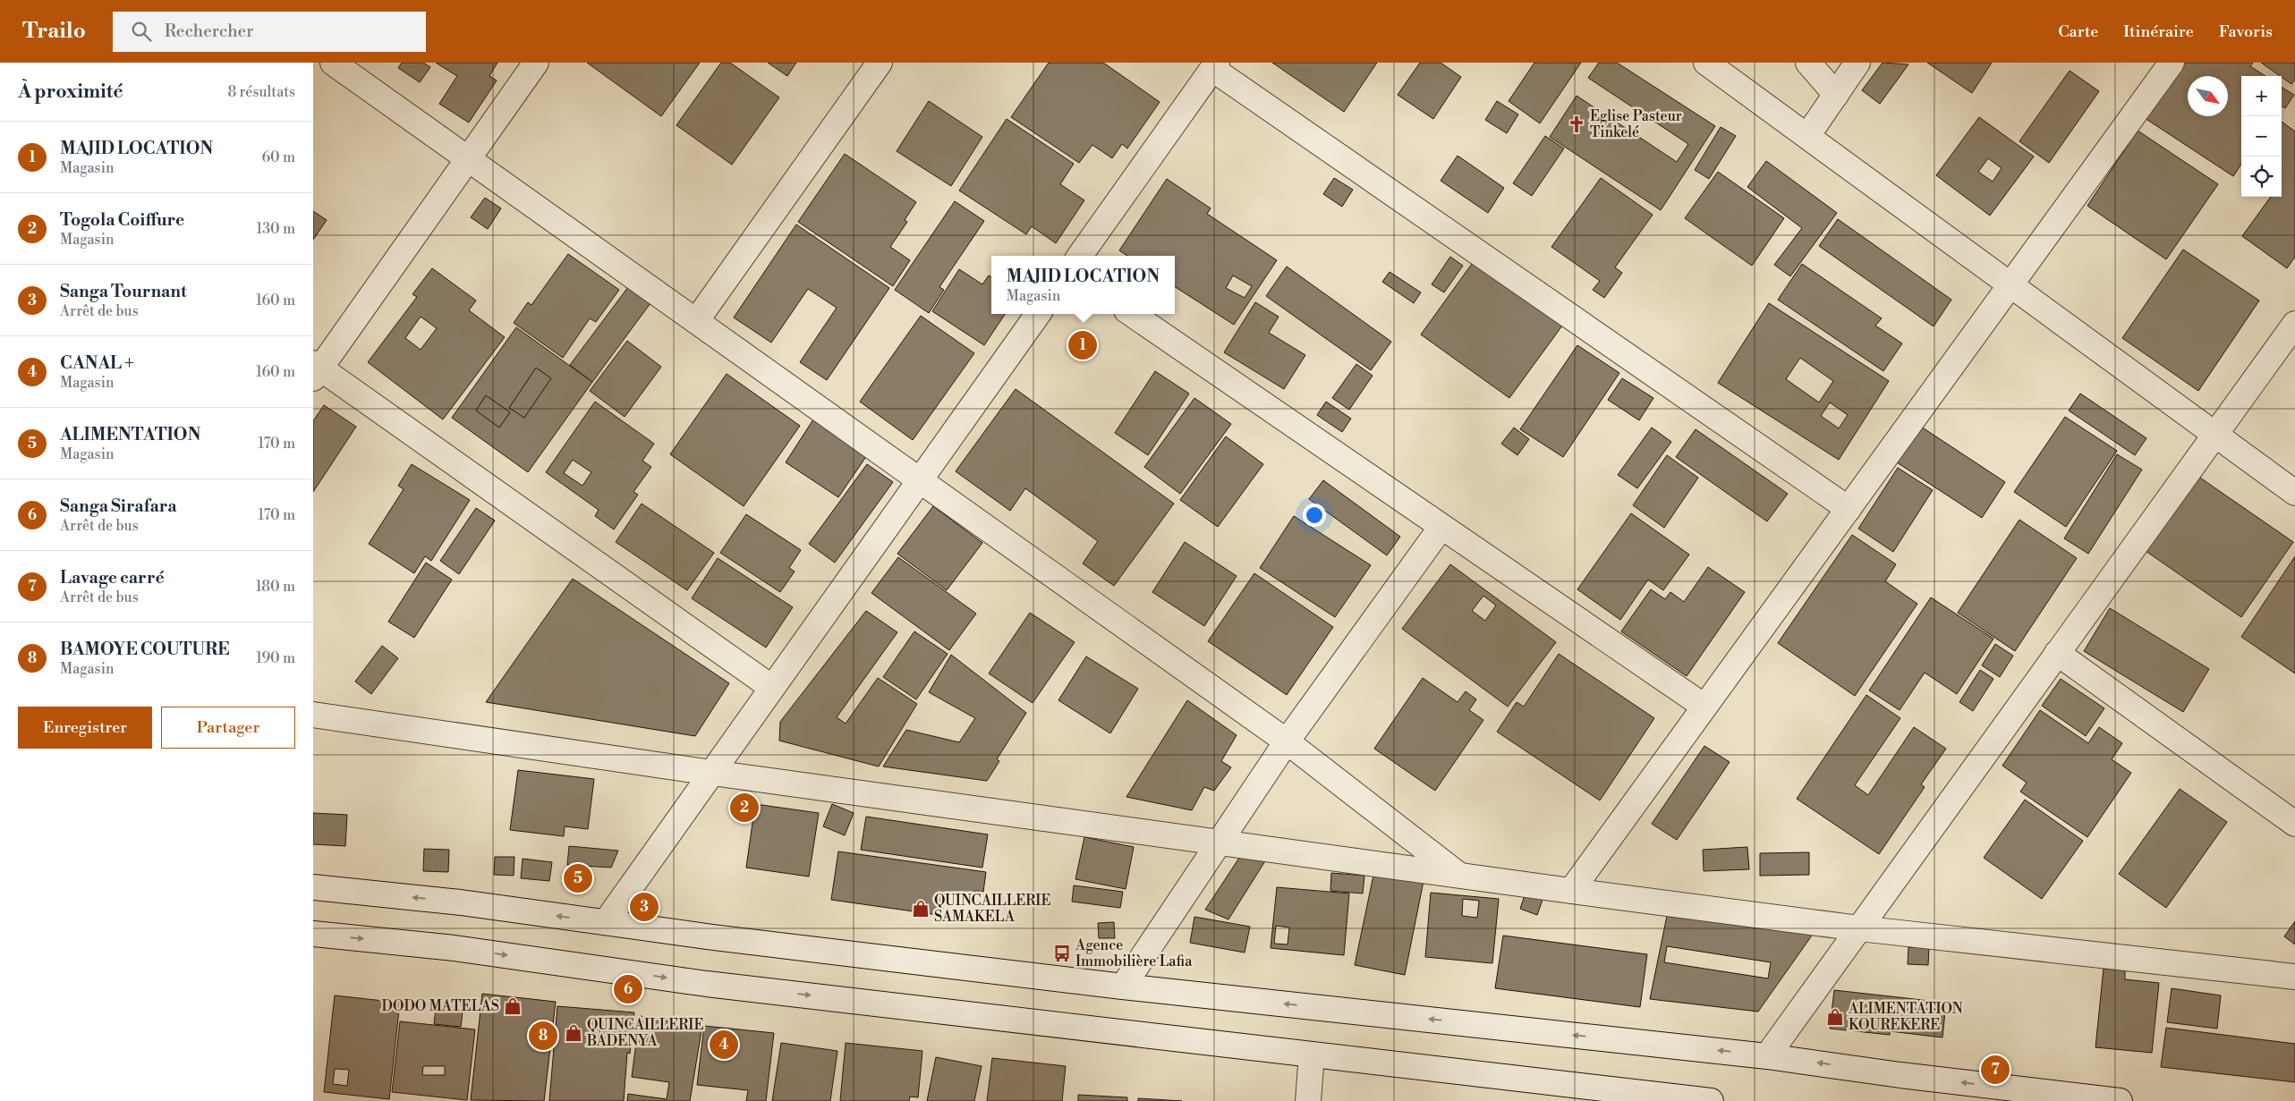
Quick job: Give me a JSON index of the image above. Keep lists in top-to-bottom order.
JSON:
{
  "places": {
    "church": ["Eglise Pasteur Tinkelé"],
    "shop": [
      "QUINCAILLERIE SAMAKELA",
      "DODO MATELAS",
      "ALIMENTATION KOUREKERE",
      "QUINCAILLERIE BADENYA"
    ],
    "bus stop": ["Agence Immobilière Lafia"]
  },
  "north": "bottom right",
  "page": {
    "header": "Trailo",
    "search": "Rechercher",
    "nav": ["Carte", "Itinéraire", "Favoris"],
    "heading": ["À proximité", "8 résultats"],
    "map_buttons": ["+", "−"],
    "list": [
      {
        "mark": "1",
        "name": "MAJID LOCATION",
        "note": "Magasin",
        "value": "60 m"
      },
      {
        "mark": "2",
        "name": "Togola Coiffure",
        "note": "Magasin",
        "value": "130 m"
      },
      {
        "mark": "3",
        "name": "Sanga Tournant",
        "note": "Arrêt de bus",
        "value": "160 m"
      },
      {
        "mark": "4",
        "name": "CANAL +",
        "note": "Magasin",
        "value": "160 m"
      },
      {
        "mark": "5",
        "name": "ALIMENTATION",
        "note": "Magasin",
        "value": "170 m"
      },
      {
        "mark": "6",
        "name": "Sanga Sirafara",
        "note": "Arrêt de bus",
        "value": "170 m"
      },
      {
        "mark": "7",
        "name": "Lavage carré",
        "note": "Arrêt de bus",
        "value": "180 m"
      },
      {
        "mark": "8",
        "name": "BAMOYE COUTURE",
        "note": "Magasin",
        "value": "190 m"
      }
    ],
    "popup": ["MAJID LOCATION", "Magasin"],
    "pins": [
      "1",
      "2",
      "5",
      "3",
      "6",
      "8",
      "4",
      "7"
    ],
    "buttons": ["Enregistrer", "Partager"]
  }
}
